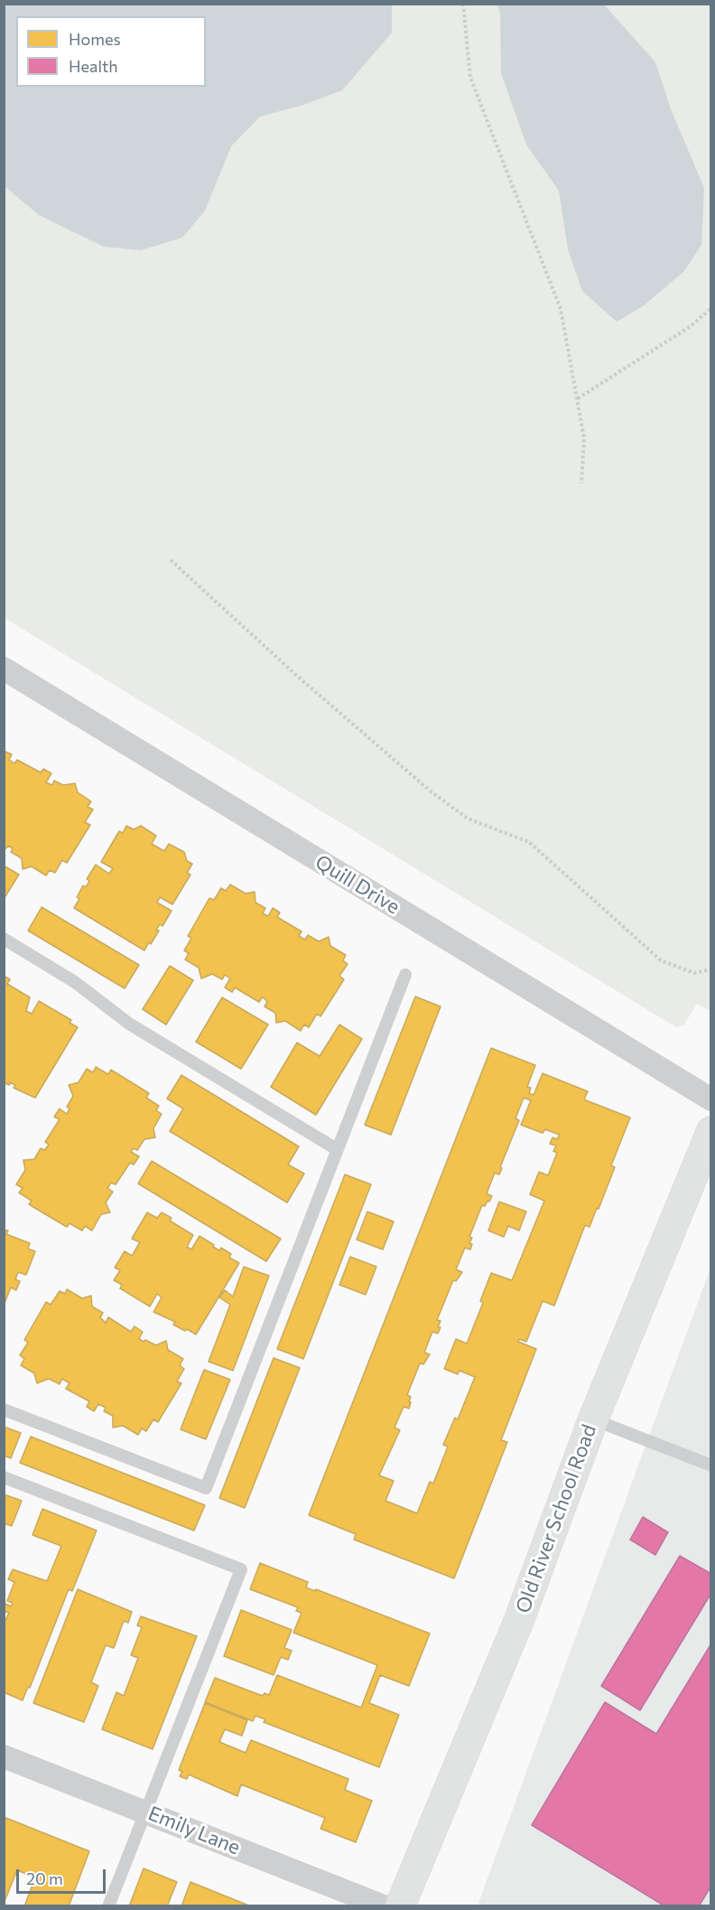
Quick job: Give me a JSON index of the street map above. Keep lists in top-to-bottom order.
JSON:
{
  "streets": {
    "main road": ["Old River School Road"],
    "street": ["Quill Drive", "Emily Lane"]
  },
  "legend": ["Homes", "Health"],
  "scale_bar": "20 m"
}
